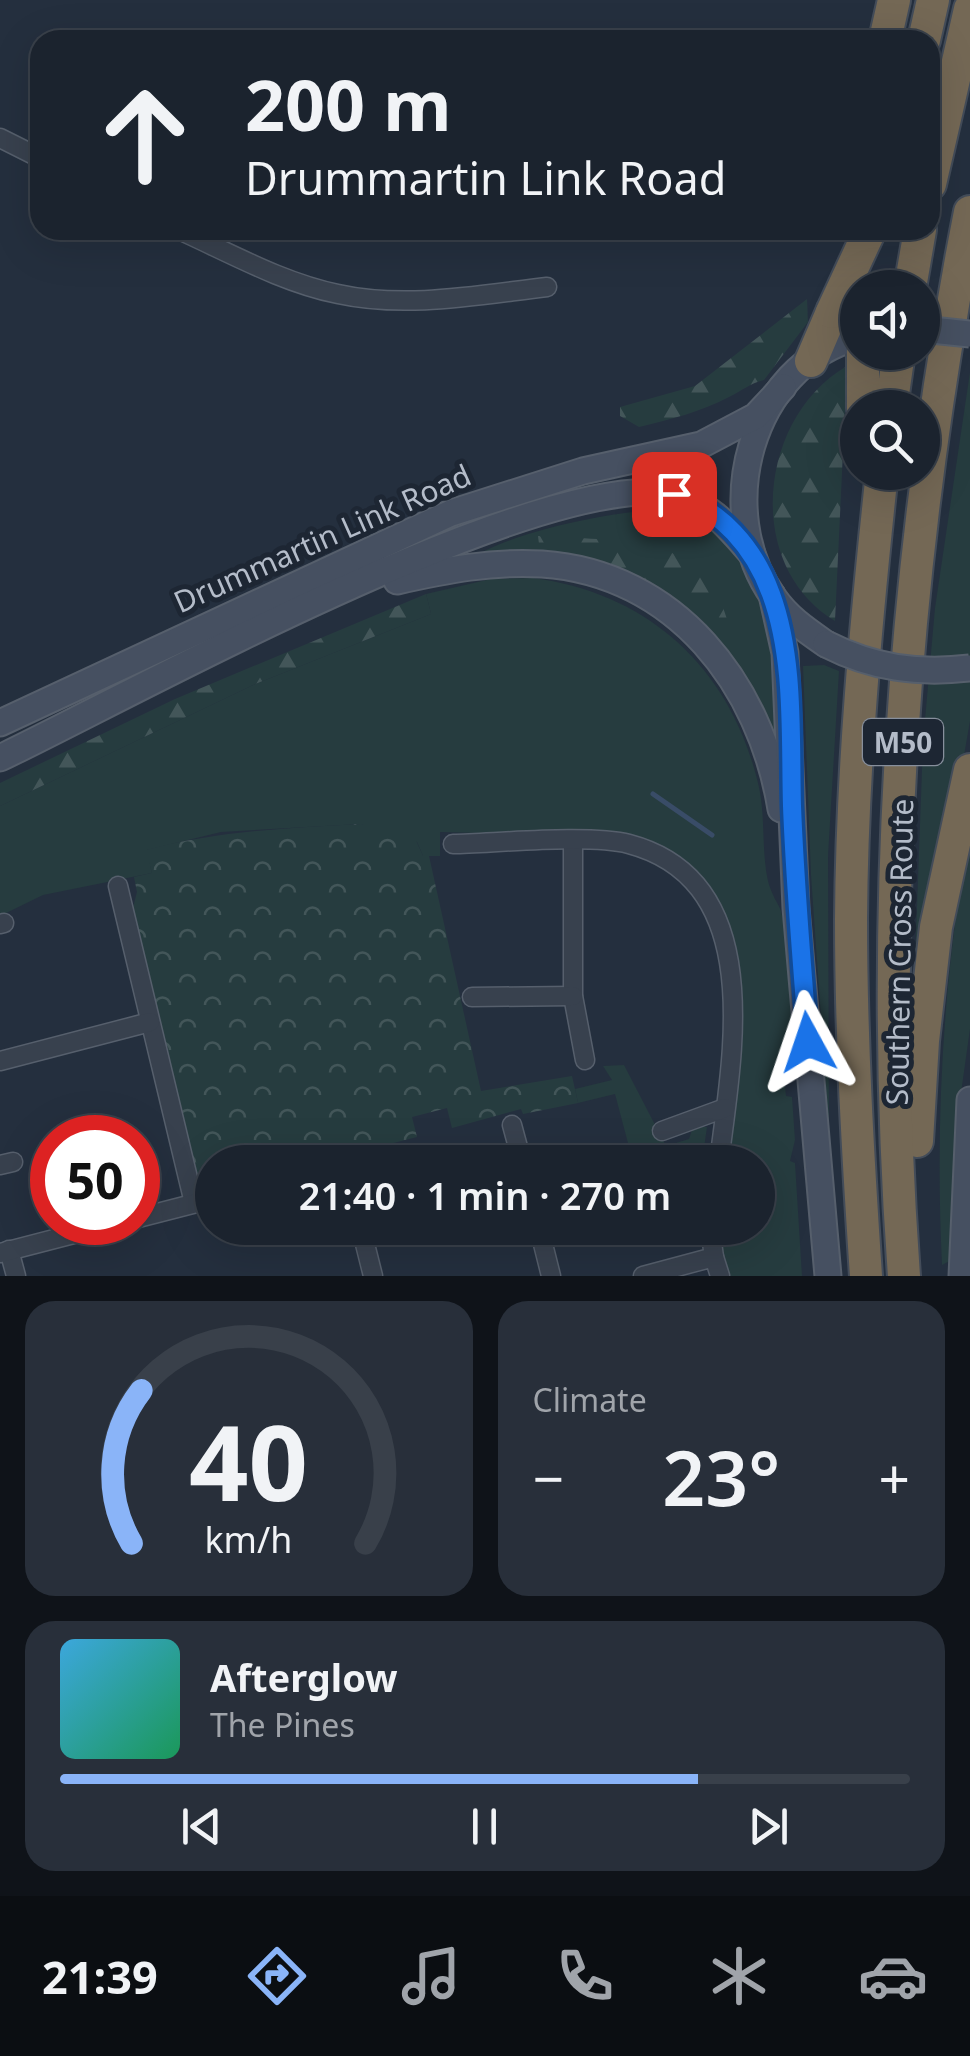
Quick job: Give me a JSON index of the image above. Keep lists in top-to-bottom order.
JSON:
{
  "streets": {
    "highway": ["M50", "Southern Cross Route"],
    "main road": ["Drummartin Link Road"]
  },
  "page": {
    "turn": ["200 m", "Drummartin Link Road"],
    "limit": "50",
    "trip": "21:40 · 1 min · 270 m",
    "tile": "Climate",
    "heat": ["−", "23°", "+"],
    "song": ["Afterglow", "The Pines"],
    "tabs": "21:39",
    "gauge": ["40", "km/h"]
  }
}
